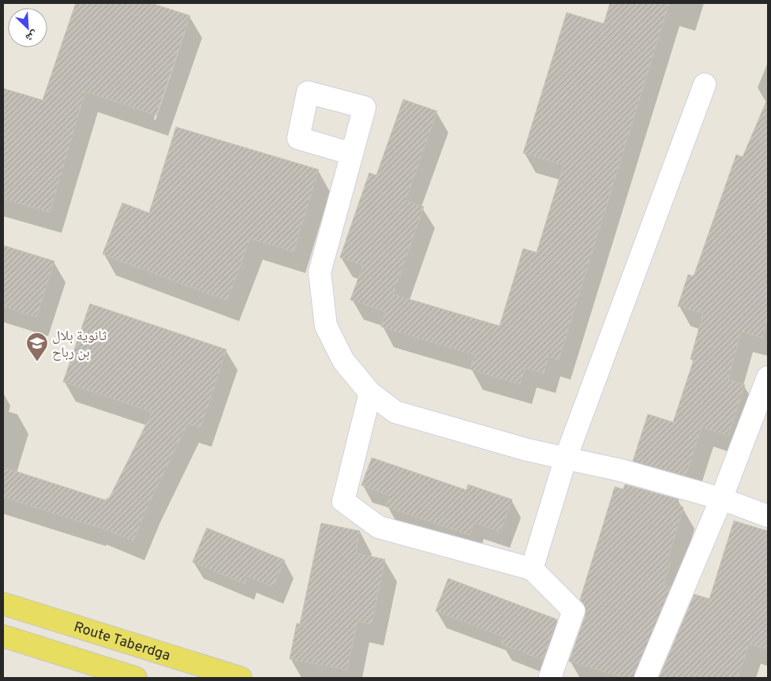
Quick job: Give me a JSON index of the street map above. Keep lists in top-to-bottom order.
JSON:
{
  "streets": {
    "main road": ["Route Taberdga"]
  },
  "places": {
    "school or university": ["ثانوية بلال بن رباح"]
  },
  "north": "bottom right"
}
